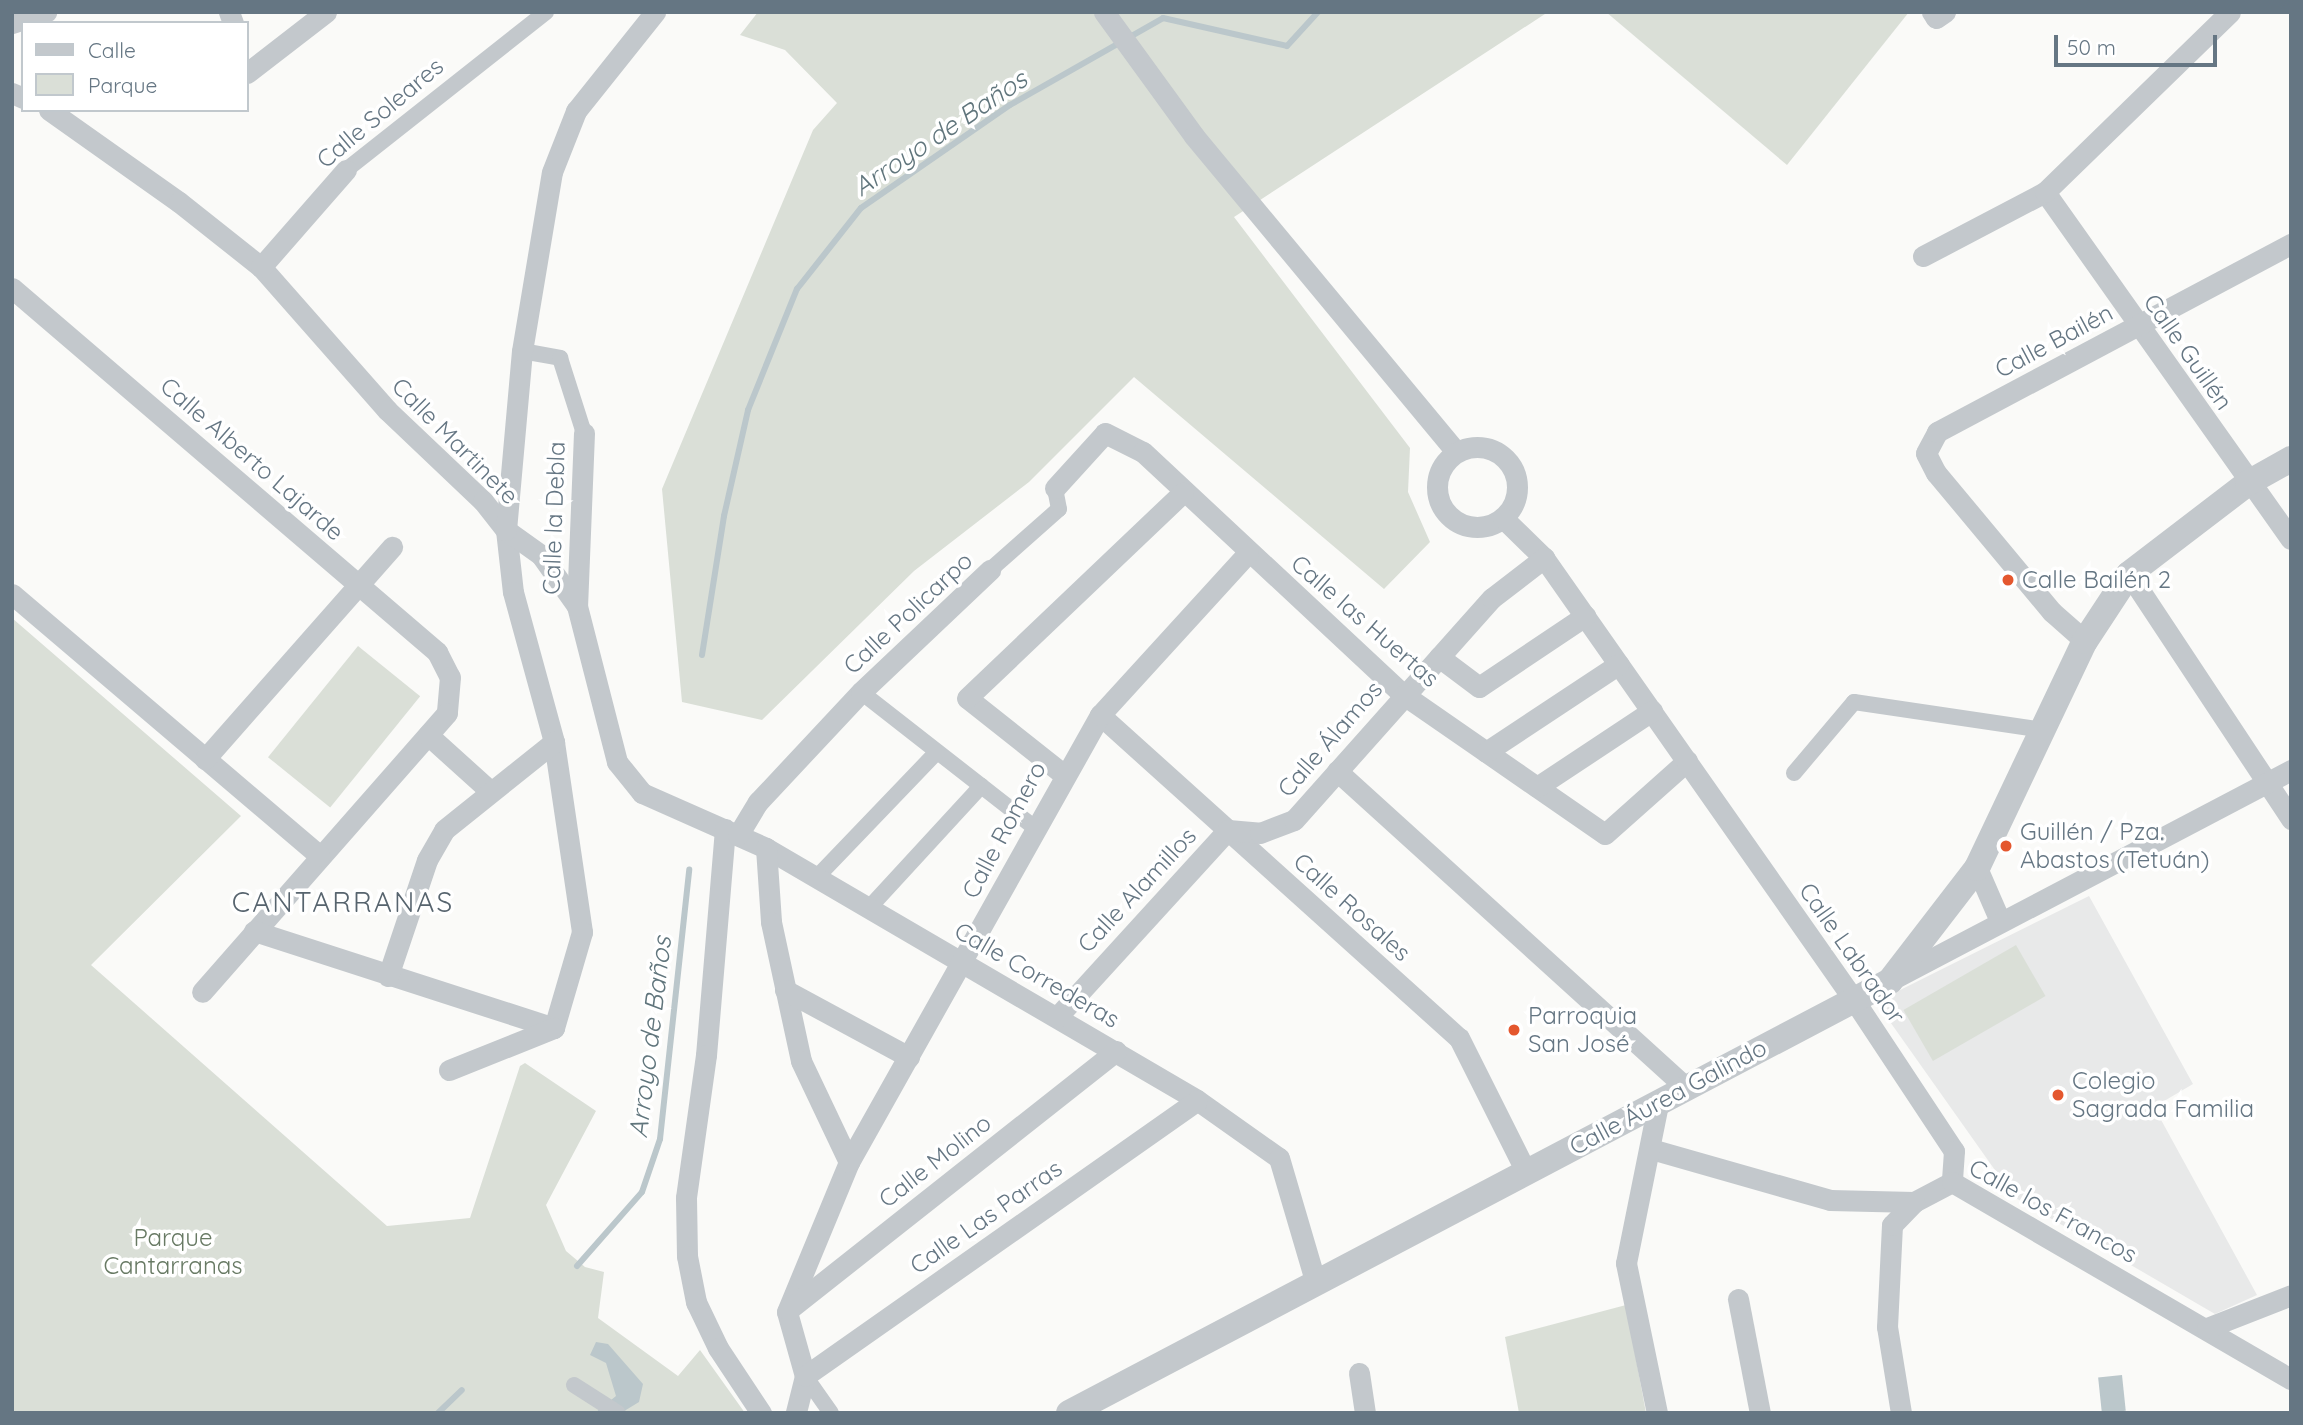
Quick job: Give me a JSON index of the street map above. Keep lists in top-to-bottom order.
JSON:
{
  "streets": {
    "street": [
      "Calle Soleares",
      "Calle Bailén",
      "Calle Guillén",
      "Calle Martinete",
      "Calle Alberto Lajarde",
      "Calle la Debla",
      "Calle Policarpo",
      "Calle las Huertas",
      "Calle Álamos",
      "Calle Romero",
      "Calle Alamillos",
      "Calle Rosales",
      "Calle Labrador",
      "Calle Correderas",
      "Calle Áurea Galindo",
      "Calle Molino",
      "Calle los Francos",
      "Calle Las Parras"
    ]
  },
  "crossings": [
    ["Calle Soleares", "Calle Martinete"],
    ["Calle Bailén", "Calle Guillén"],
    ["Calle la Debla", "Calle Correderas"],
    ["Calle Policarpo", "Calle las Huertas"],
    ["Calle Policarpo", "Calle Correderas"],
    ["Calle las Huertas", "Calle Álamos"],
    ["Calle las Huertas", "Calle Romero"],
    ["Calle las Huertas", "Calle Labrador"],
    ["Calle Álamos", "Calle Alamillos"],
    ["Calle Álamos", "Calle Rosales"],
    ["Calle Álamos", "Calle Labrador"],
    ["Calle Romero", "Calle Rosales"],
    ["Calle Romero", "Calle Correderas"],
    ["Calle Romero", "Calle Molino"],
    ["Calle Alamillos", "Calle Rosales"],
    ["Calle Alamillos", "Calle Correderas"],
    ["Calle Rosales", "Calle Áurea Galindo"],
    ["Calle Labrador", "Calle Áurea Galindo"],
    ["Calle Labrador", "Calle los Francos"],
    ["Calle Correderas", "Calle Áurea Galindo"],
    ["Calle Correderas", "Calle Molino"],
    ["Calle Correderas", "Calle Las Parras"]
  ],
  "districts": ["CANTARRANAS"],
  "water": ["Arroyo de Baños"],
  "parks": ["Parque Cantarranas"],
  "places": [
    "Calle Bailén 2",
    "Guillén / Pza. Abastos (Tetuán)",
    "Parroquia San José",
    "Colegio Sagrada Familia"
  ],
  "legend": ["Calle", "Parque"],
  "scale_bar": "50 m"
}
